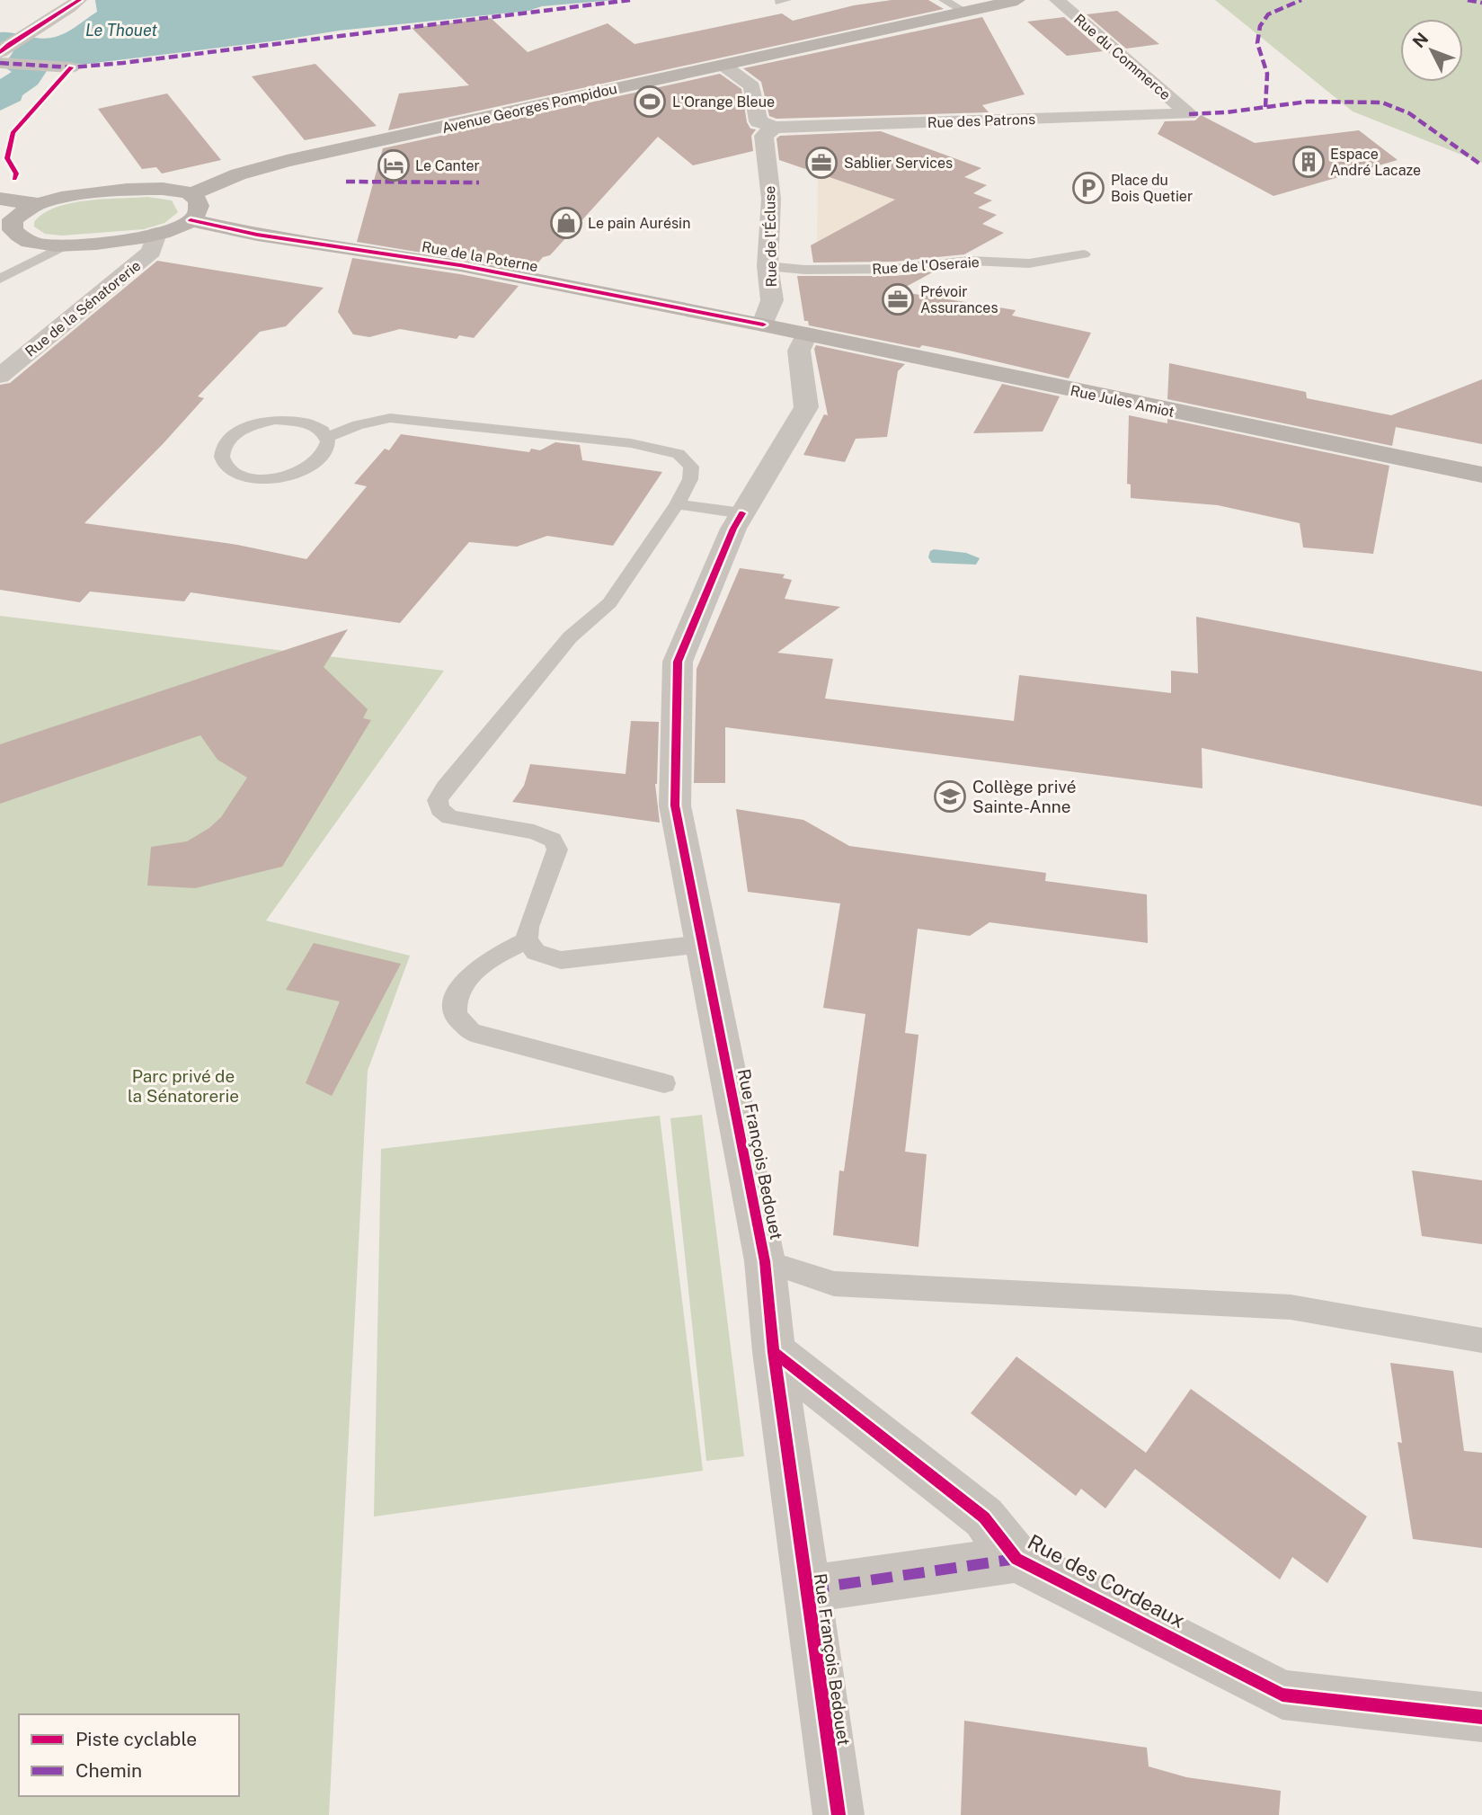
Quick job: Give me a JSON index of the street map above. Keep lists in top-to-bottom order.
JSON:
{
  "streets": {
    "main road": ["Avenue Georges Pompidou", "Rue de la Poterne", "Rue Jules Amiot"],
    "street": [
      "Rue du Commerce",
      "Rue des Patrons",
      "Rue de l'Écluse",
      "Rue de la Sénatorerie",
      "Rue François Bedouet",
      "Rue des Cordeaux"
    ],
    "lane": ["Rue de l'Oseraie"]
  },
  "crossings": [
    ["Rue du Commerce", "Rue des Patrons"],
    ["Rue des Patrons", "Rue de l'Écluse"],
    ["Rue de l'Écluse", "Rue de la Poterne"],
    ["Rue de l'Écluse", "Rue de l'Oseraie"],
    ["Rue de l'Écluse", "Rue Jules Amiot"],
    ["Rue de la Poterne", "Rue Jules Amiot"],
    ["Rue Jules Amiot", "Rue François Bedouet"],
    ["Rue François Bedouet", "Rue des Cordeaux"]
  ],
  "water": ["Le Thouet"],
  "parks": ["Parc privé de la Sénatorerie"],
  "places": {
    "sports": ["L'Orange Bleue"],
    "building": ["Espace André Lacaze"],
    "office": ["Sablier Services", "Prévoir Assurances"],
    "hotel": ["Le Canter"],
    "parking": ["Place du Bois Quetier"],
    "shop": ["Le pain Aurésin"],
    "school or university": ["Collège privé Sainte-Anne"]
  },
  "legend": ["Piste cyclable", "Chemin"],
  "north": "top left"
}
